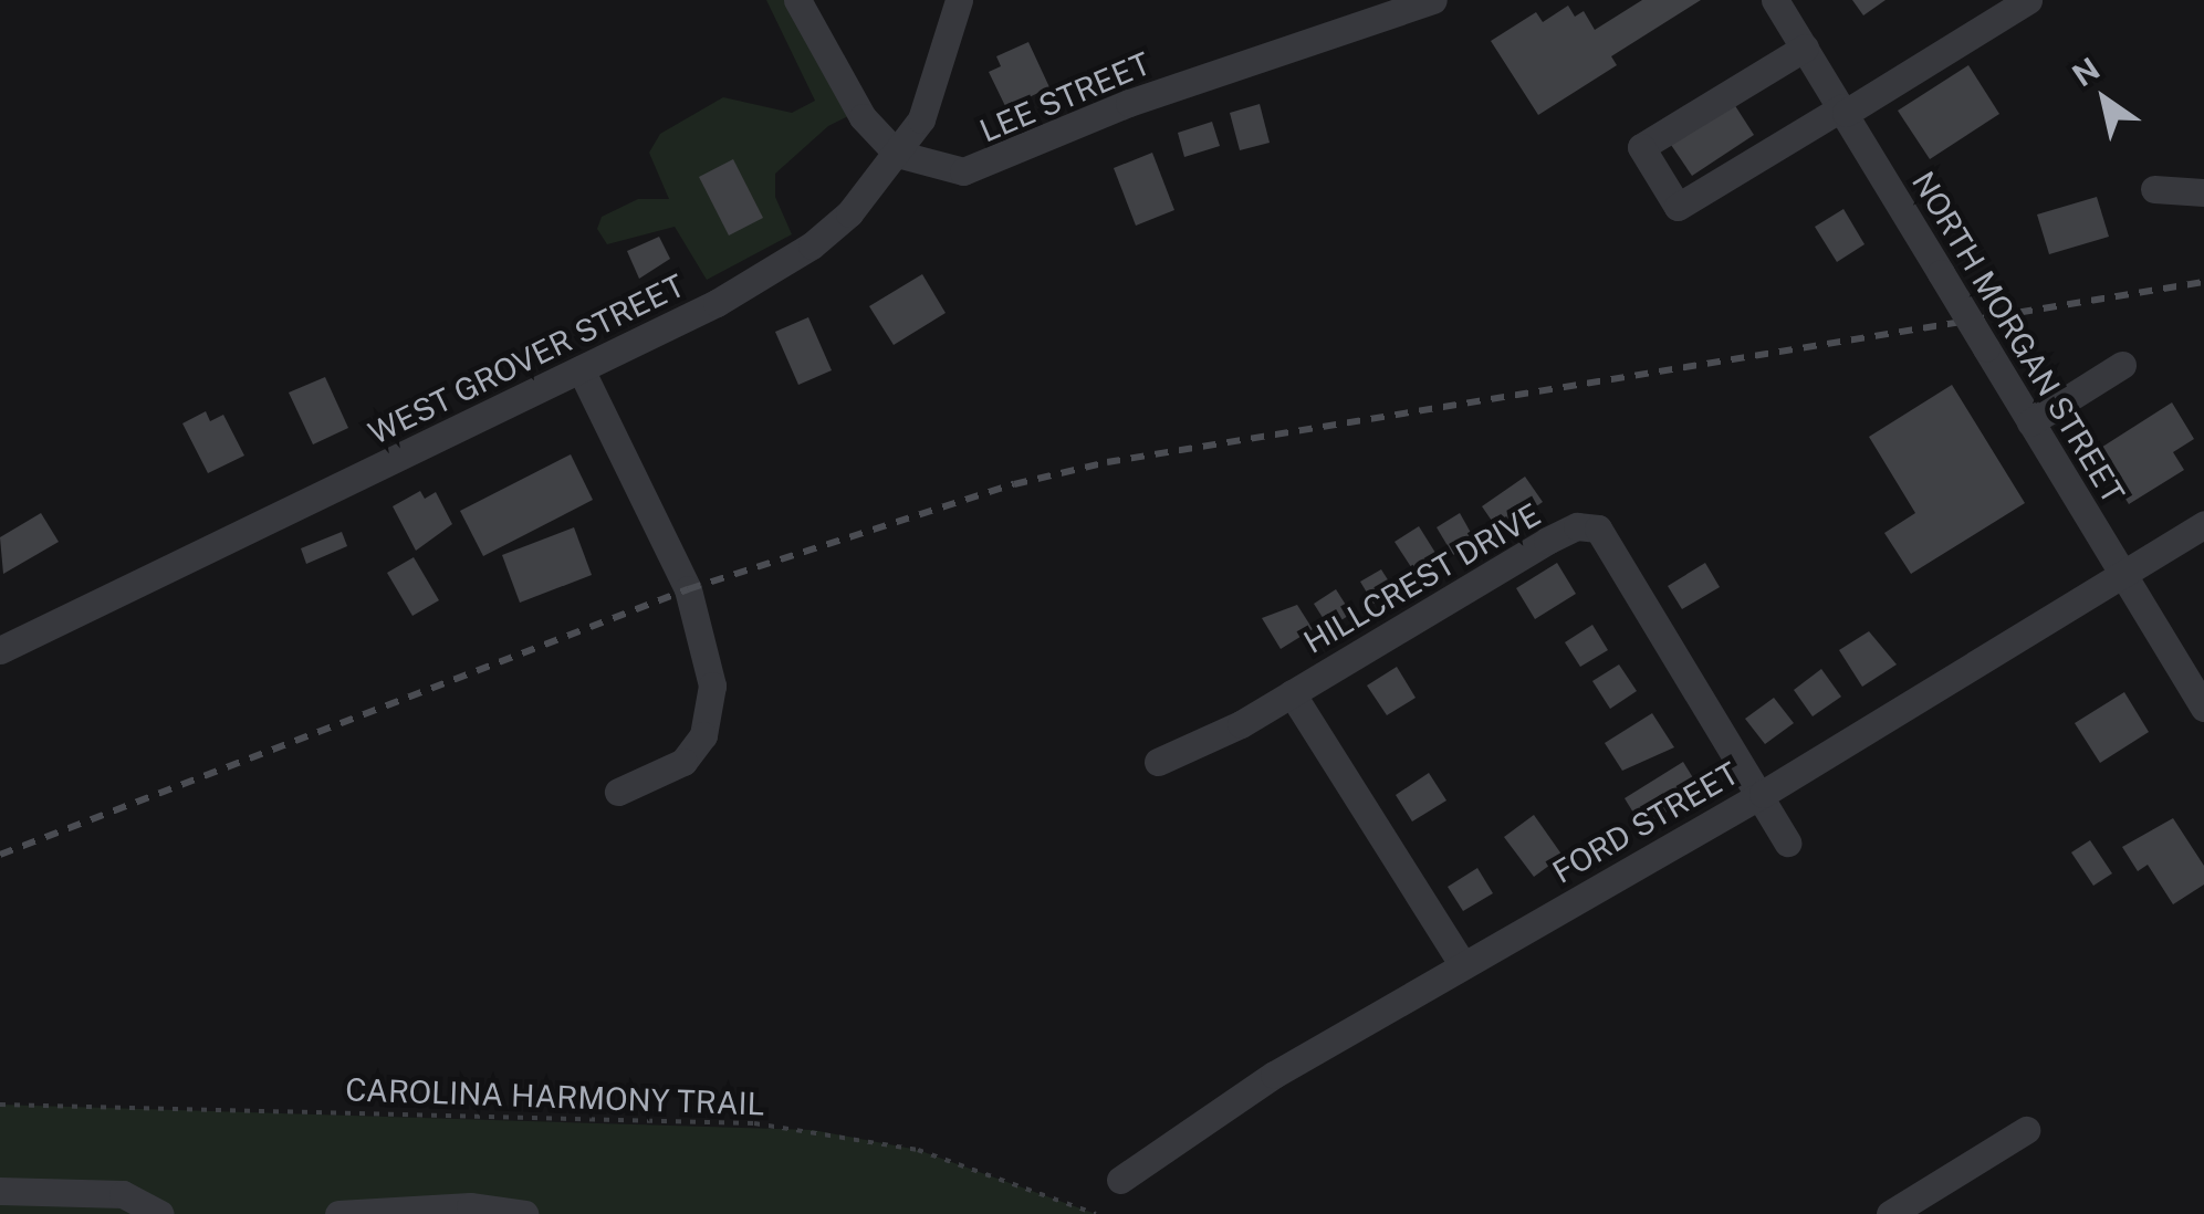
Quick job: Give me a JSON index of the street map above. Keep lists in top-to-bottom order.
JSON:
{
  "streets": {
    "street": [
      "LEE STREET",
      "NORTH MORGAN STREET",
      "WEST GROVER STREET",
      "HILLCREST DRIVE",
      "FORD STREET"
    ],
    "path": ["CAROLINA HARMONY TRAIL"]
  },
  "crossings": [
    ["LEE STREET", "WEST GROVER STREET"],
    ["NORTH MORGAN STREET", "FORD STREET"],
    ["HILLCREST DRIVE", "FORD STREET"]
  ],
  "north": "top left"
}
